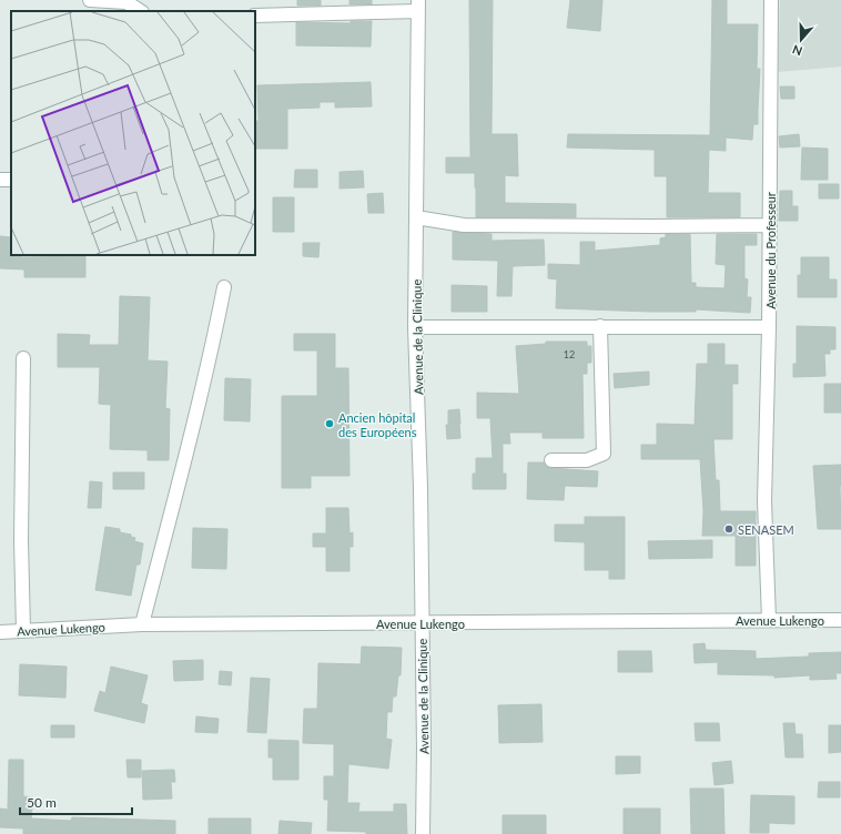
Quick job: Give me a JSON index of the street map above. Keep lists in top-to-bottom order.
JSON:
{
  "streets": {
    "street": ["Avenue du Professeur", "Avenue de la Clinique", "Avenue Lukengo"]
  },
  "crossings": [
    ["Avenue du Professeur", "Avenue Lukengo"],
    ["Avenue de la Clinique", "Avenue Lukengo"]
  ],
  "places": ["Ancien hôpital des Européens", "SENASEM"],
  "house_numbers": ["12"],
  "scale_bar": "50 m",
  "north": "bottom"
}
